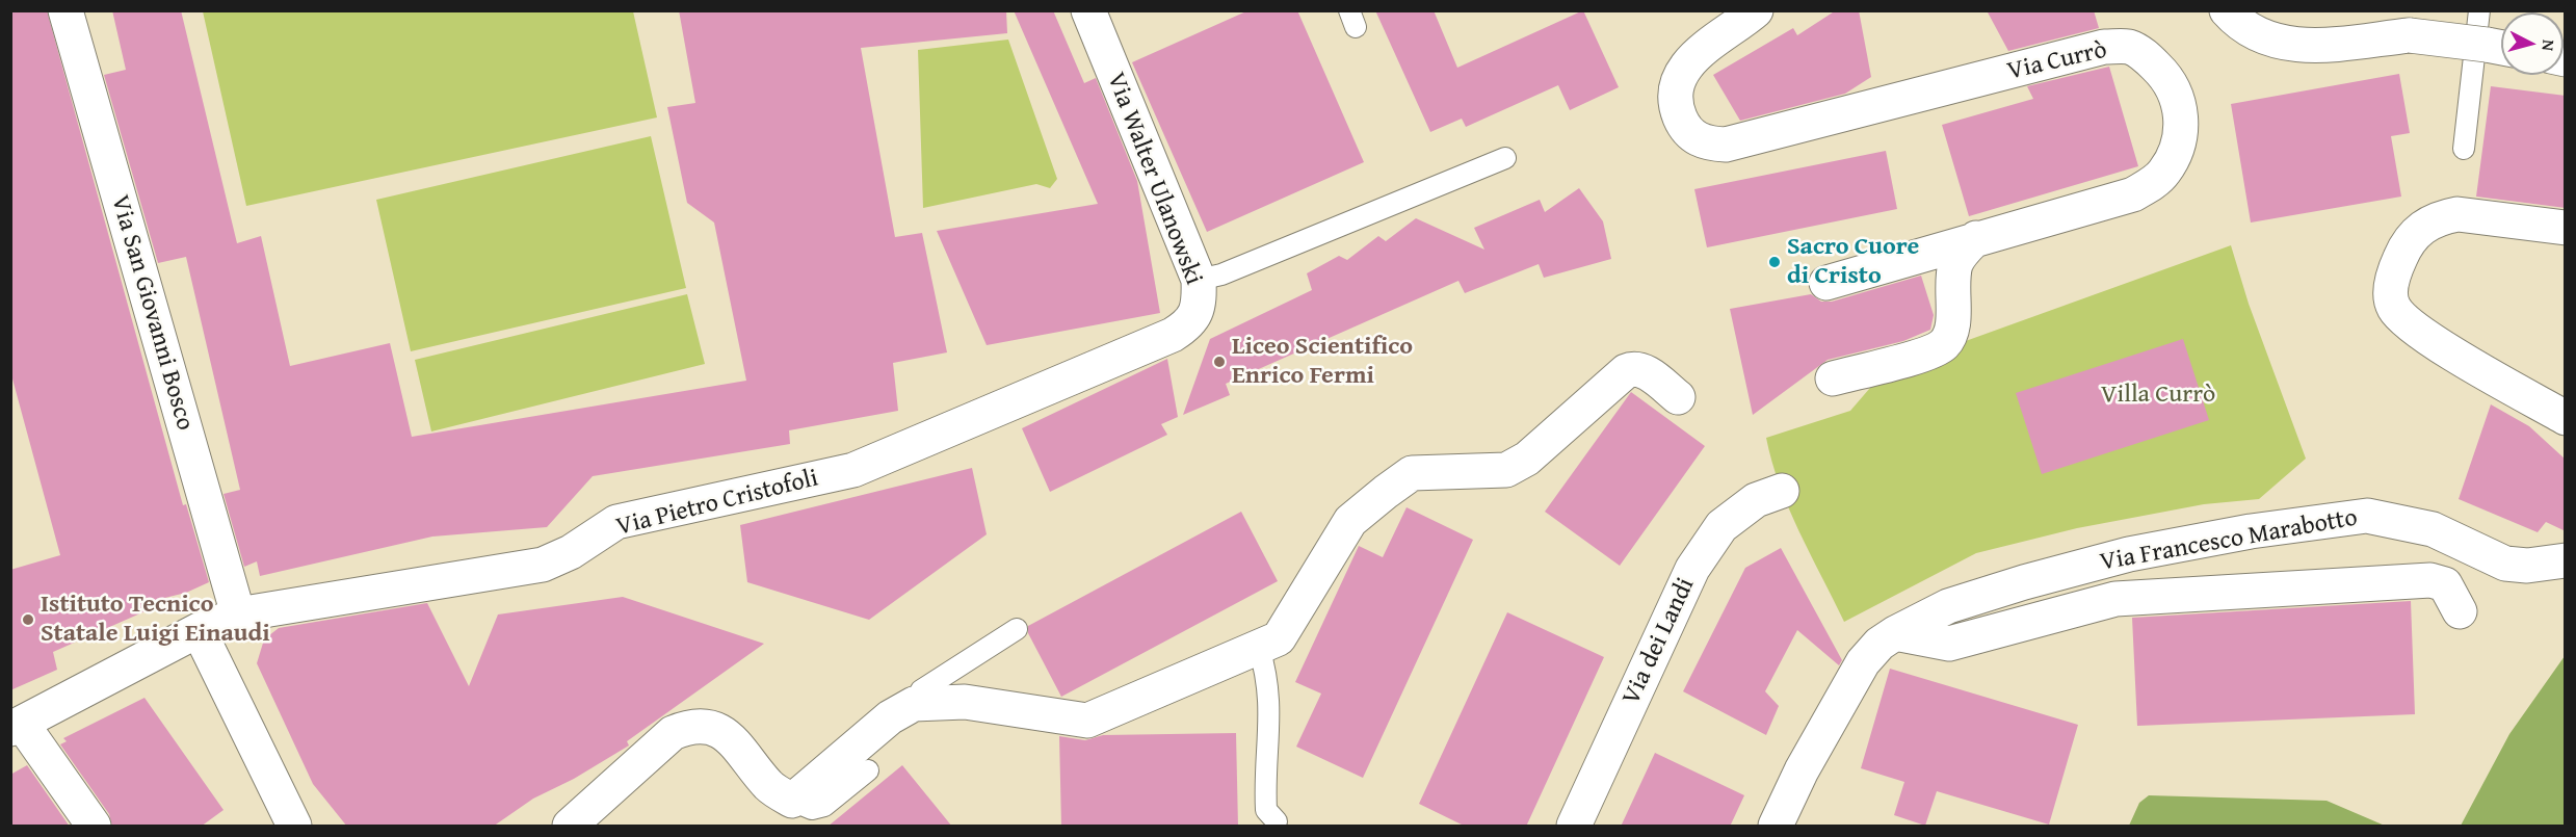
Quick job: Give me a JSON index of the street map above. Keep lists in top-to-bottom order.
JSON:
{
  "streets": {
    "street": [
      "Via Currò",
      "Via Walter Ulanowski",
      "Via San Giovanni Bosco",
      "Via Pietro Cristofoli",
      "Via Francesco Marabotto",
      "Via dei Landi"
    ]
  },
  "crossings": [
    ["Via Walter Ulanowski", "Via Pietro Cristofoli"],
    ["Via San Giovanni Bosco", "Via Pietro Cristofoli"]
  ],
  "parks": ["Villa Currò"],
  "places": ["Sacro Cuore di Cristo", "Liceo Scientifico Enrico Fermi", "Istituto Tecnico Statale Luigi Einaudi"],
  "north": "right"
}
